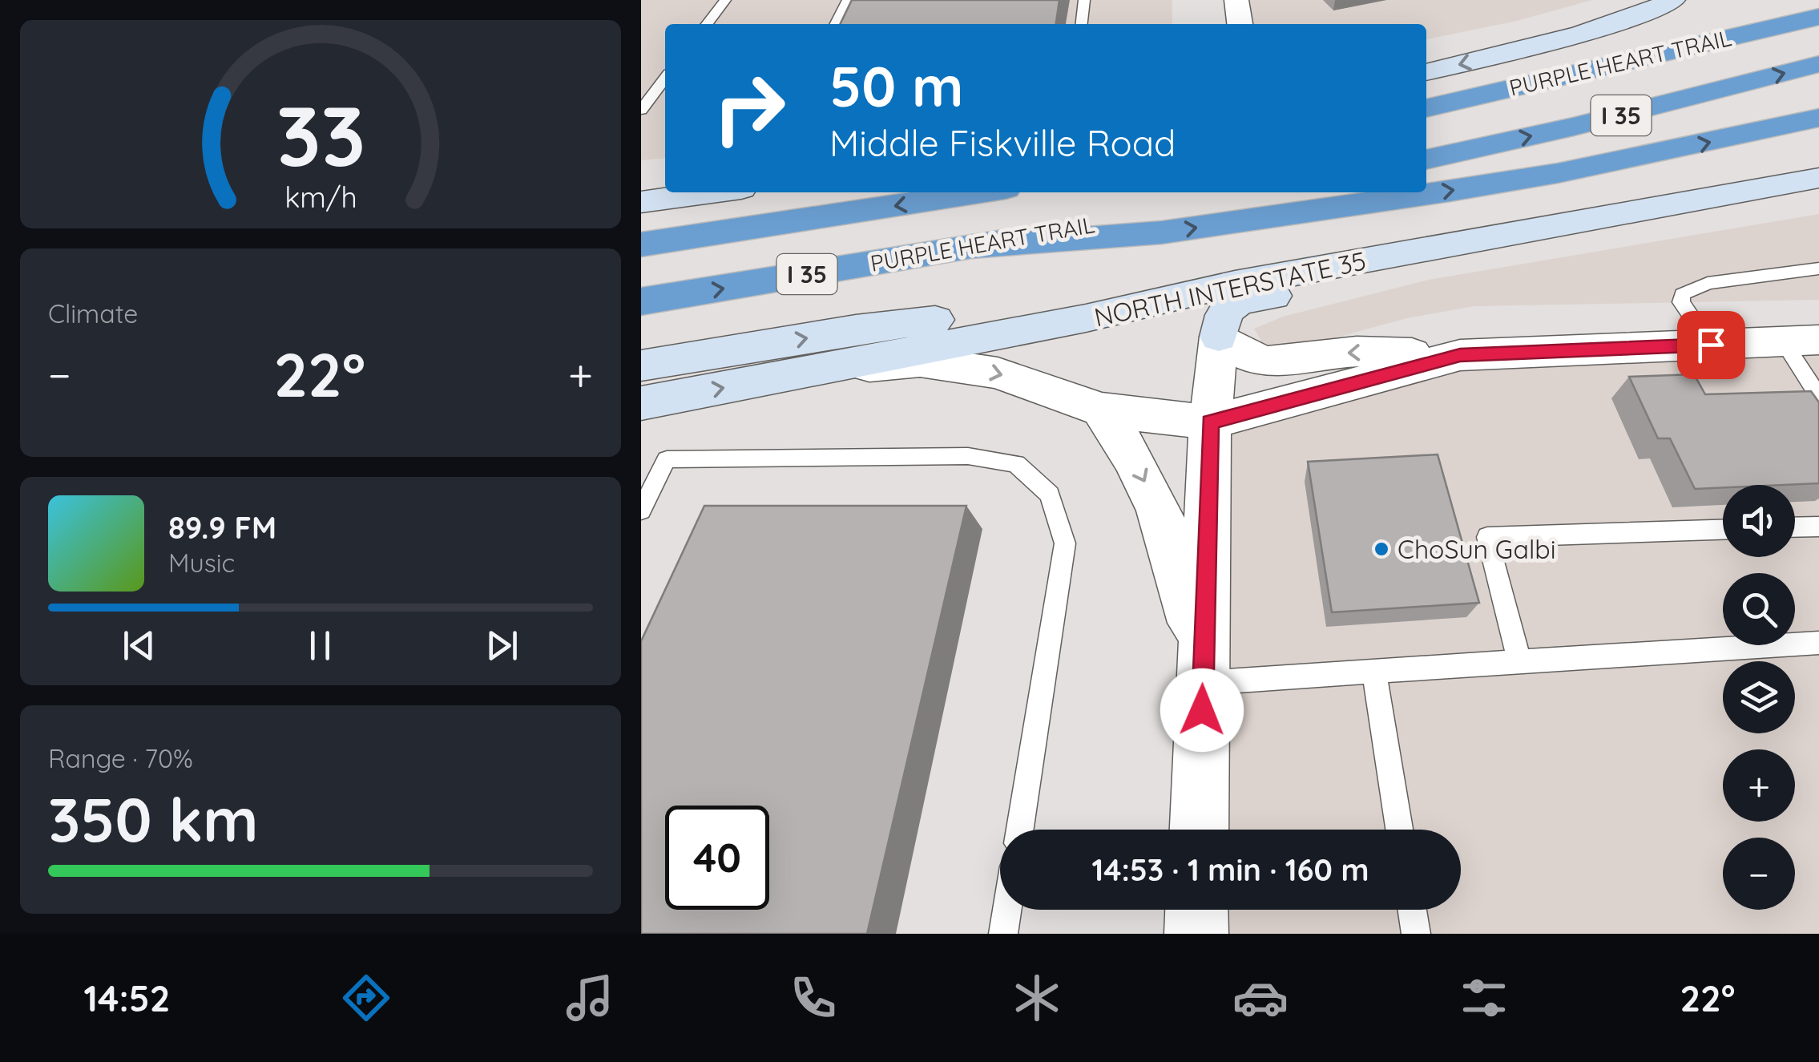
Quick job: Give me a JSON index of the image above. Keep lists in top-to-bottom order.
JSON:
{
  "streets": {
    "highway": ["PURPLE HEART TRAIL", "I 35"],
    "main road": ["NORTH INTERSTATE 35"]
  },
  "places": ["ChoSun Galbi"],
  "page": {
    "turn": ["50 m", "Middle Fiskville Road"],
    "tile": [
      "Climate",
      ["Range · 70%", "350 km"]
    ],
    "heat": ["−", "22°", "+"],
    "map_buttons": ["+", "−"],
    "song": ["89.9 FM", "Music"],
    "limit": "40",
    "trip": "14:53 · 1 min · 160 m",
    "tabs": ["14:52", "22°"],
    "gauge": ["33", "km/h"]
  }
}
